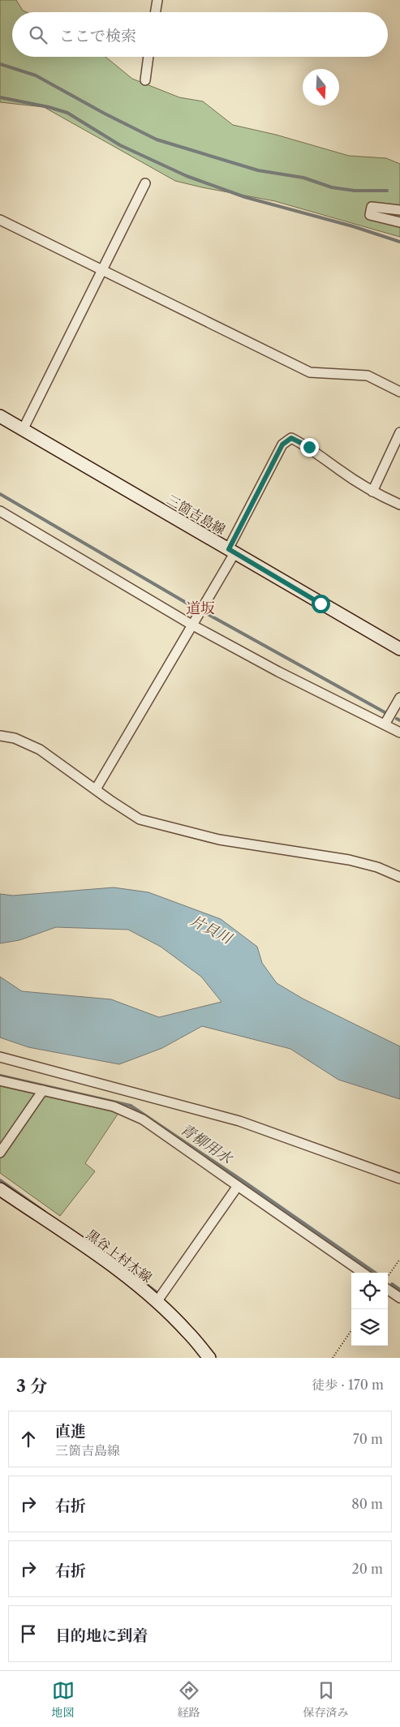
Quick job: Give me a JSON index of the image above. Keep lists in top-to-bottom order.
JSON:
{
  "streets": {
    "main road": ["三箇吉島線", "黒谷上村木線"]
  },
  "districts": ["道坂"],
  "water": ["片貝川", "青柳用水"],
  "north": "bottom",
  "page": {
    "search": "ここで検索",
    "heading": ["3 分", "徒歩 · 170 m"],
    "list": [
      ["直進", "三箇吉島線", "70 m"],
      ["右折", "80 m"],
      ["右折", "20 m"],
      "目的地に到着"
    ],
    "nav": ["地図", "経路", "保存済み"]
  }
}
